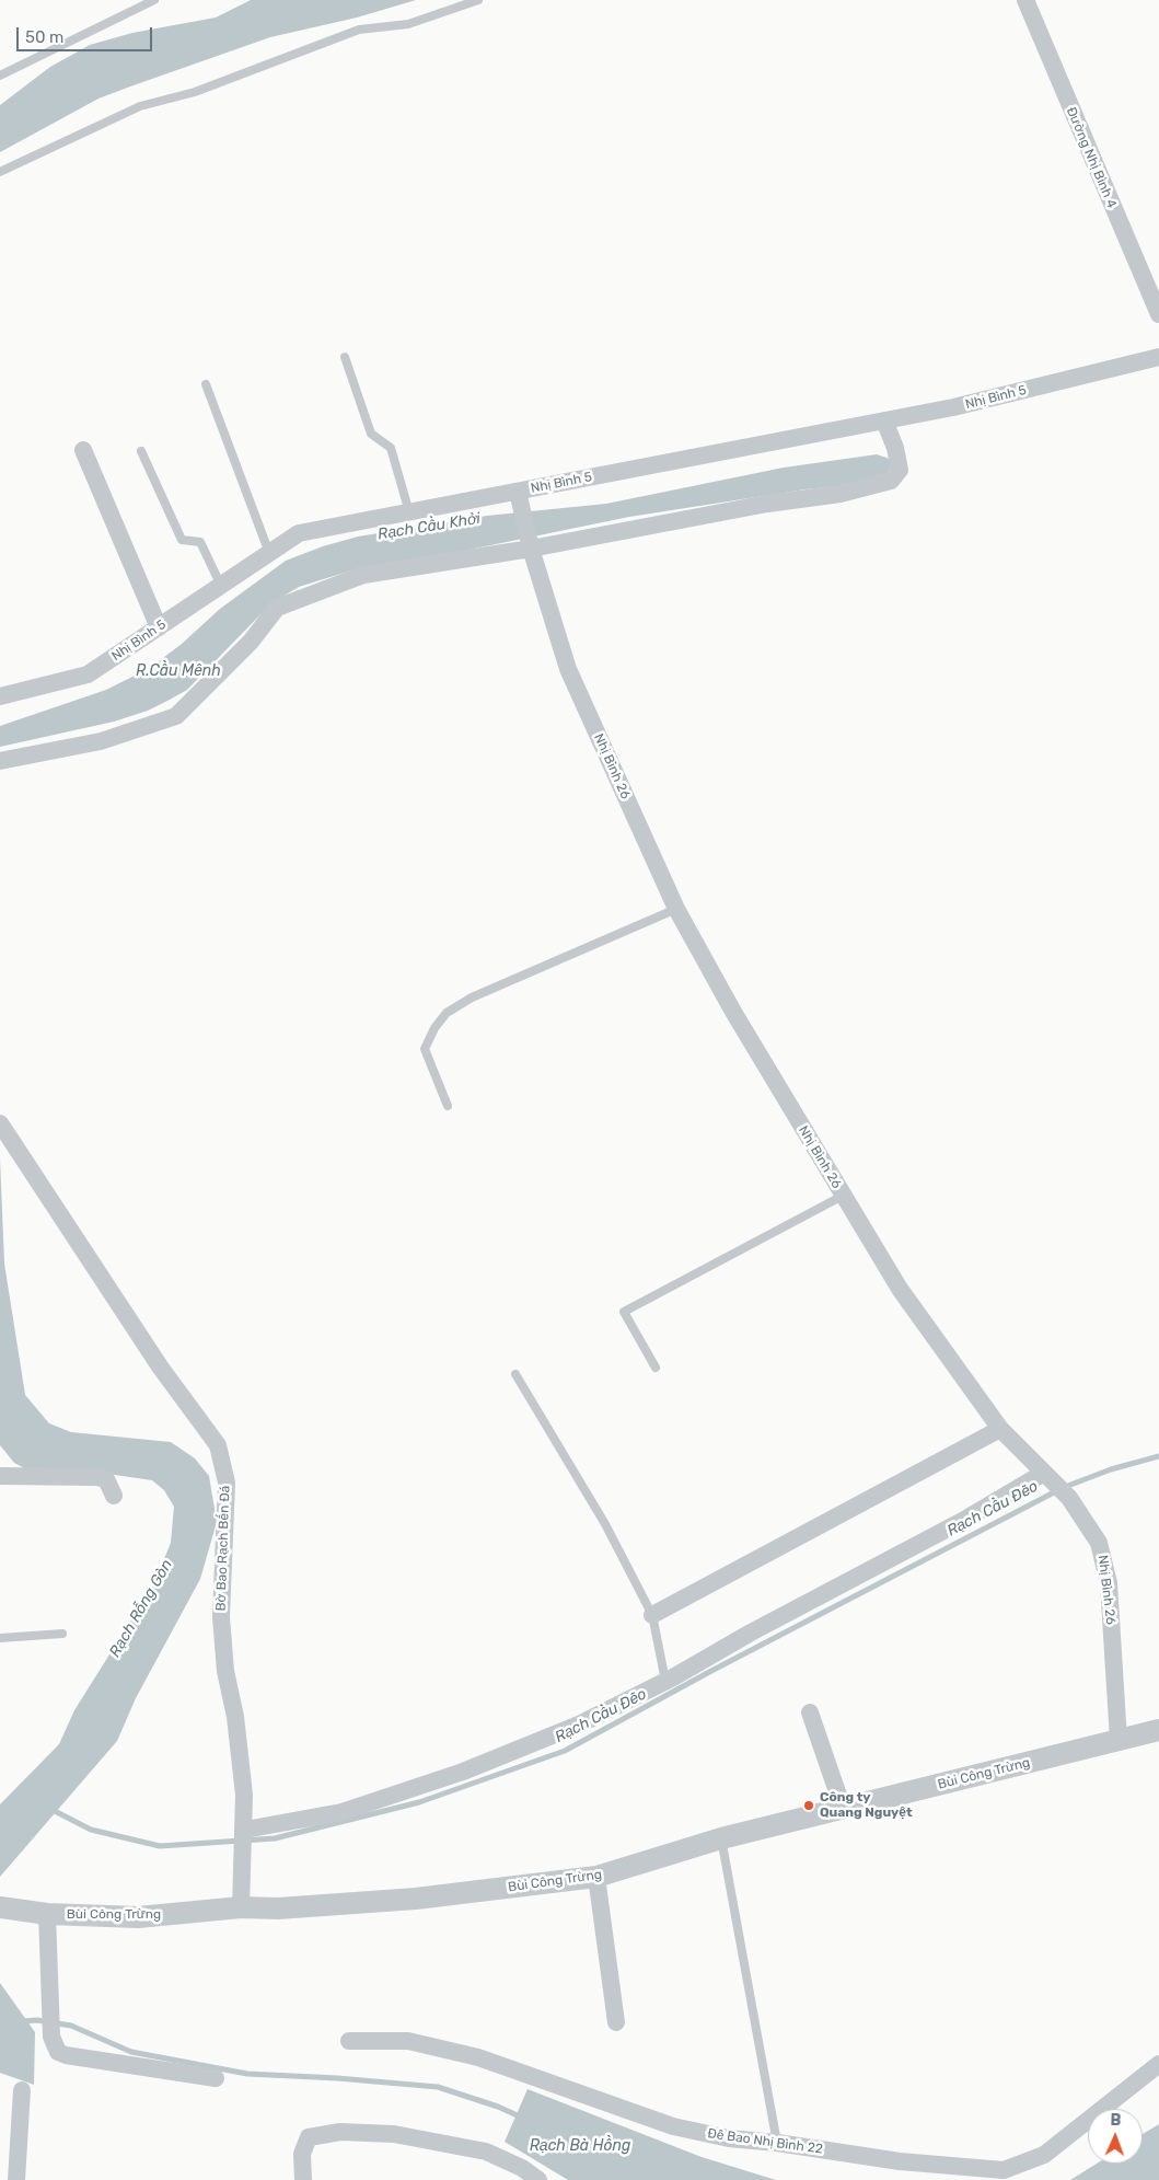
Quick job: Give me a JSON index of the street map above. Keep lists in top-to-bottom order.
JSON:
{
  "streets": {
    "street": [
      "Đường Nhị Bình 4",
      "Nhị Bình 5",
      "Nhị Bình 26",
      "Bờ Bao Rạch Bến Đá",
      "Bùi Công Trừng",
      "Đê Bao Nhị Bình 22"
    ]
  },
  "crossings": [
    ["Nhị Bình 5", "Nhị Bình 26"],
    ["Nhị Bình 26", "Bùi Công Trừng"],
    ["Bờ Bao Rạch Bến Đá", "Bùi Công Trừng"]
  ],
  "water": [
    "Rạch Cầu Khởi",
    "R.Cầu Mênh",
    "Rạch Cầu Đẽo",
    "Rạch Rỗng Gòn",
    "Rạch Bà Hồng"
  ],
  "places": ["Công ty Quang Nguyệt"],
  "scale_bar": "50 m",
  "north": "top"
}
